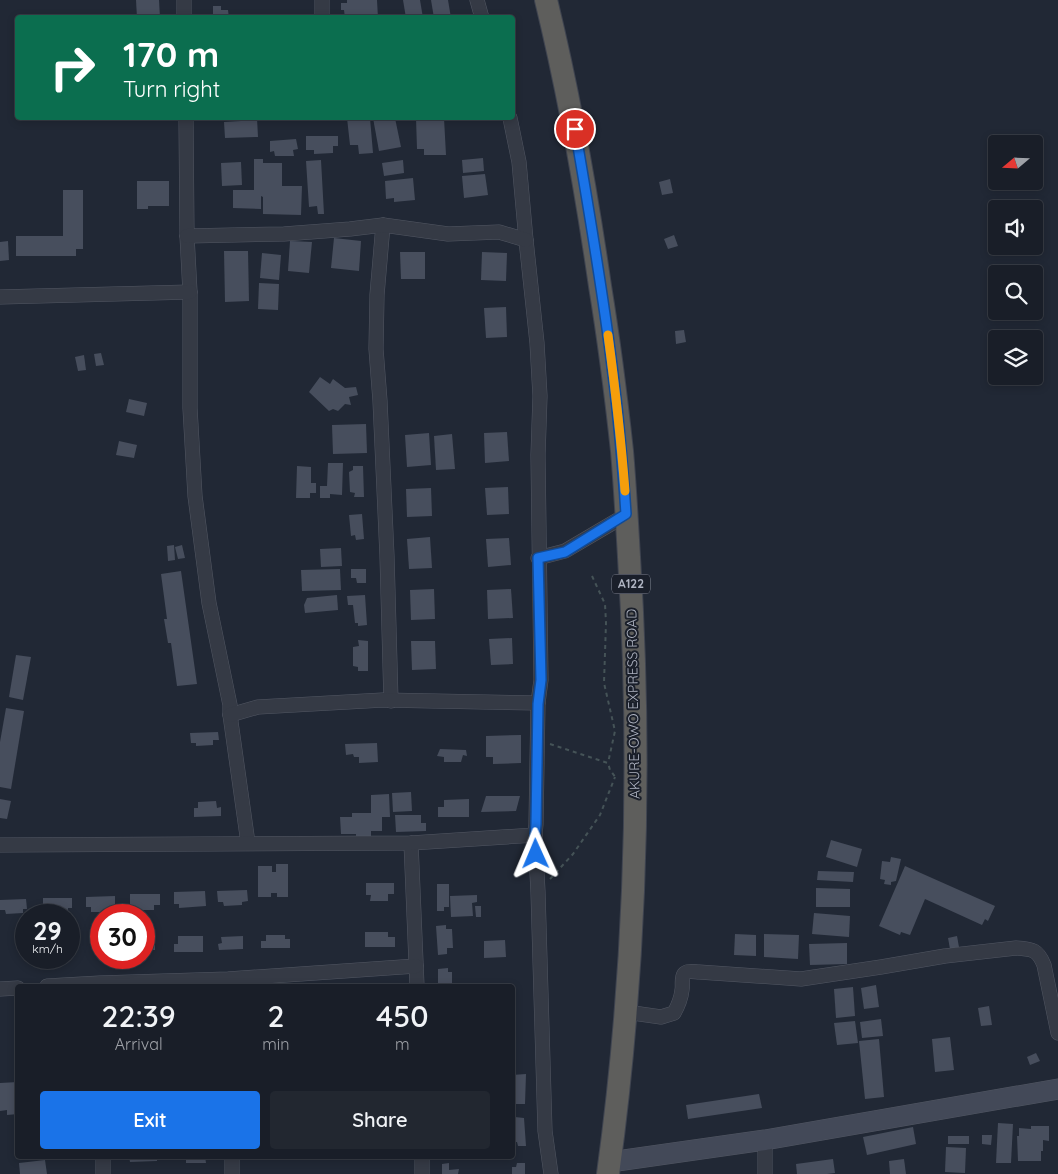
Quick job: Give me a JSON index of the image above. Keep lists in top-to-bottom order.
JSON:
{
  "streets": {
    "highway": ["A122", "AKURE-OWO EXPRESS ROAD"]
  },
  "north": "left",
  "page": {
    "turn": ["170 m", "Turn right"],
    "speed": "29 km/h",
    "limit": "30",
    "eta": [
      "22:39",
      "Arrival",
      "2",
      "min",
      "450",
      "m"
    ],
    "buttons": ["Exit", "Share"]
  }
}
